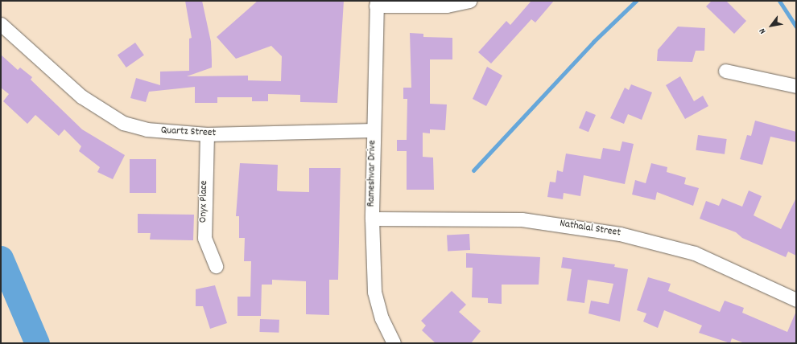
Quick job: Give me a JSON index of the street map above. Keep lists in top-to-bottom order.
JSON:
{
  "streets": {
    "street": [
      "Quartz Street",
      "Rameshvar Drive",
      "Onyx Place",
      "Nathalal Street"
    ]
  },
  "crossings": [
    ["Quartz Street", "Rameshvar Drive"],
    ["Quartz Street", "Onyx Place"],
    ["Rameshvar Drive", "Nathalal Street"]
  ],
  "north": "bottom left"
}
